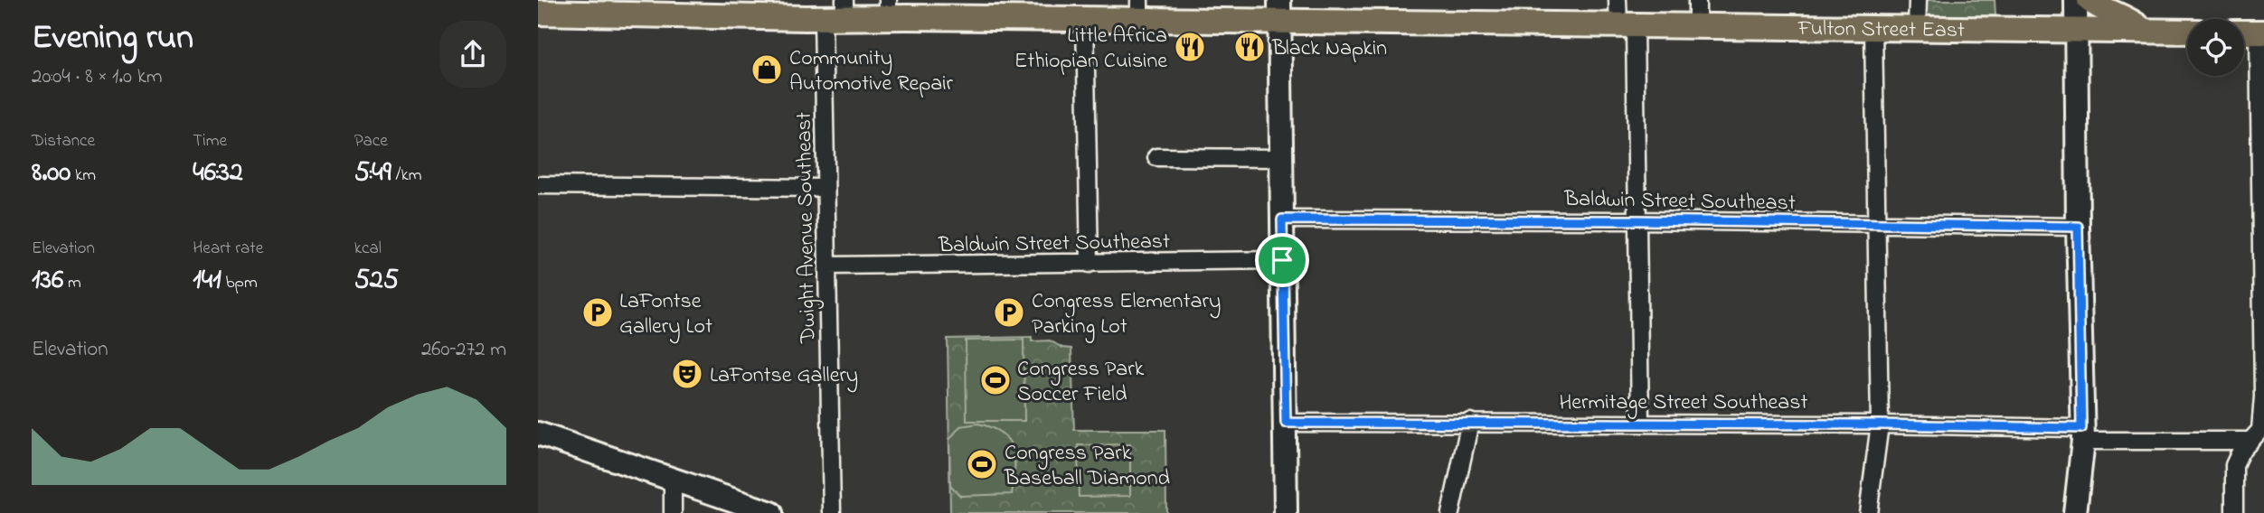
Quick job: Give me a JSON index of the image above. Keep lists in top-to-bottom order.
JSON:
{
  "streets": {
    "main road": ["Fulton Street East"],
    "street": ["Baldwin Street Southeast", "Dwight Avenue Southeast", "Hermitage Street Southeast"]
  },
  "crossings": [
    ["Fulton Street East", "Dwight Avenue Southeast"],
    ["Baldwin Street Southeast", "Dwight Avenue Southeast"]
  ],
  "places": {
    "restaurant": ["Little Africa Ethiopian Cuisine", "Black Napkin"],
    "shop": ["Community Automotive Repair"],
    "parking": ["LaFontse Gallery Lot", "Congress Elementary Parking Lot"],
    "theatre": ["LaFontse Gallery"],
    "sports": ["Congress Park Soccer Field", "Congress Park Baseball Diamond"]
  },
  "page": {
    "heading": ["Evening run", "20:04 · 8 × 1.0 km"],
    "stats": [
      ["Distance", "8.00 km"],
      ["Time", "46:32"],
      ["Pace", "5:49 /km"],
      ["Elevation", "136 m"],
      ["Heart rate", "141 bpm"],
      ["kcal", "525"]
    ],
    "chart": ["Elevation", "260–272 m"]
  }
}
